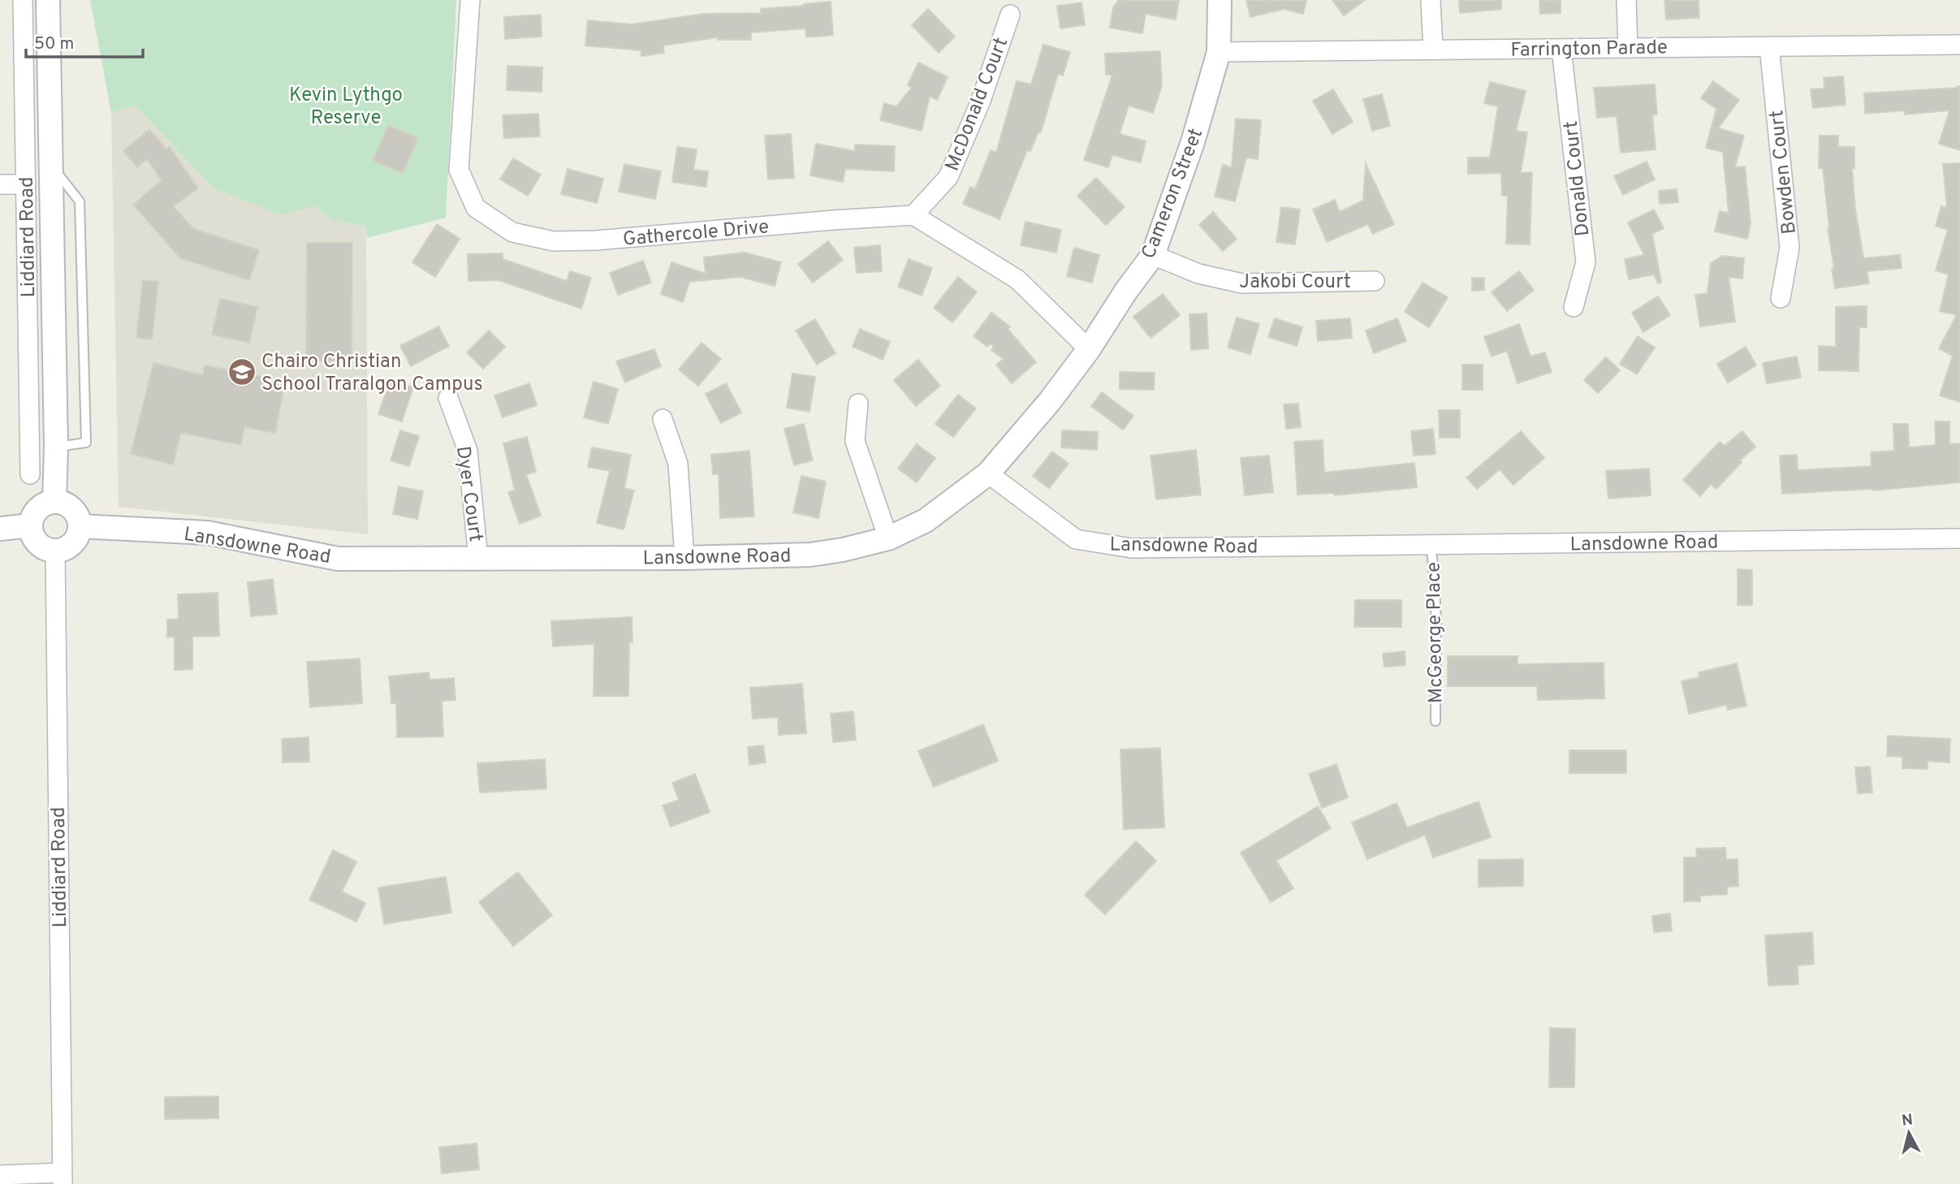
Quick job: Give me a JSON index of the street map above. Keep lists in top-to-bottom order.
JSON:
{
  "streets": {
    "street": [
      "Farrington Parade",
      "McDonald Court",
      "Bowden Court",
      "Donald Court",
      "Cameron Street",
      "Gathercole Drive",
      "Liddiard Road",
      "Jakobi Court",
      "Dyer Court",
      "Lansdowne Road"
    ],
    "lane": ["McGeorge Place"]
  },
  "crossings": [
    ["Farrington Parade", "Bowden Court"],
    ["Farrington Parade", "Donald Court"],
    ["Farrington Parade", "Cameron Street"],
    ["McDonald Court", "Gathercole Drive"],
    ["Cameron Street", "Jakobi Court"],
    ["Cameron Street", "Lansdowne Road"],
    ["Liddiard Road", "Lansdowne Road"],
    ["Dyer Court", "Lansdowne Road"],
    ["Lansdowne Road", "McGeorge Place"]
  ],
  "parks": ["Kevin Lythgo Reserve"],
  "places": {
    "school or university": ["Chairo Christian School Traralgon Campus"]
  },
  "scale_bar": "50 m",
  "north": "top"
}
